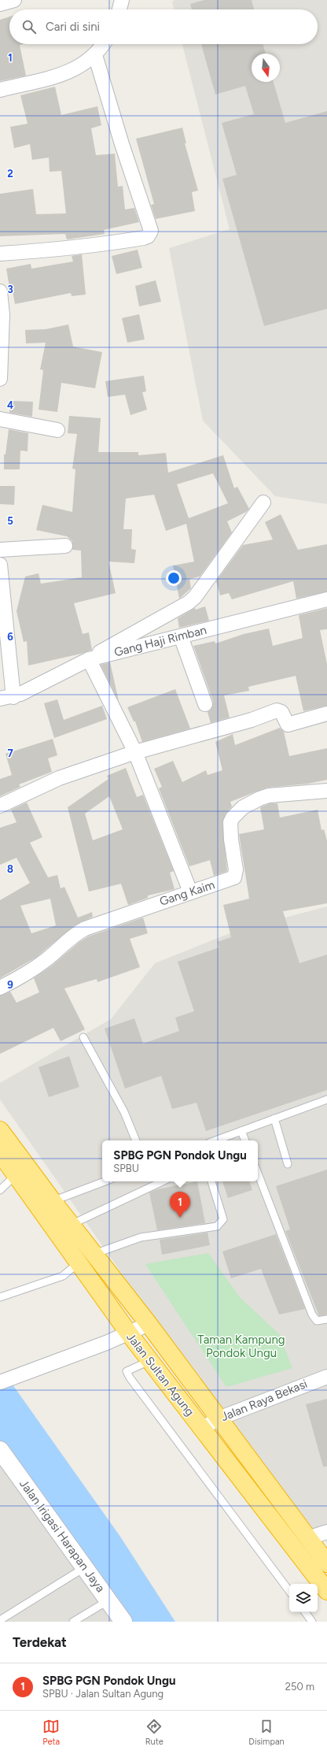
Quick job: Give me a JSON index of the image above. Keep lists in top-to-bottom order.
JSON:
{
  "streets": {
    "highway": ["Jalan Sultan Agung"],
    "street": [
      "Gang Haji Rimban",
      "Gang Kaim",
      "Jalan Raya Bekasi",
      "Jalan Irigasi Harapan Jaya"
    ]
  },
  "crossings": [
    ["Jalan Sultan Agung", "Jalan Raya Bekasi"]
  ],
  "parks": ["Taman Kampung Pondok Ungu"],
  "north": "bottom",
  "page": {
    "search": "Cari di sini",
    "popup": ["SPBG PGN Pondok Ungu", "SPBU"],
    "pins": "1",
    "heading": "Terdekat",
    "list": [
      {
        "mark": "1",
        "name": "SPBG PGN Pondok Ungu",
        "note": "SPBU · Jalan Sultan Agung",
        "value": "250 m"
      }
    ],
    "nav": ["Peta", "Rute", "Disimpan"]
  },
  "grid": {
    "rows": [
      "1",
      "2",
      "3",
      "4",
      "5",
      "6",
      "7",
      "8",
      "9"
    ]
  }
}
